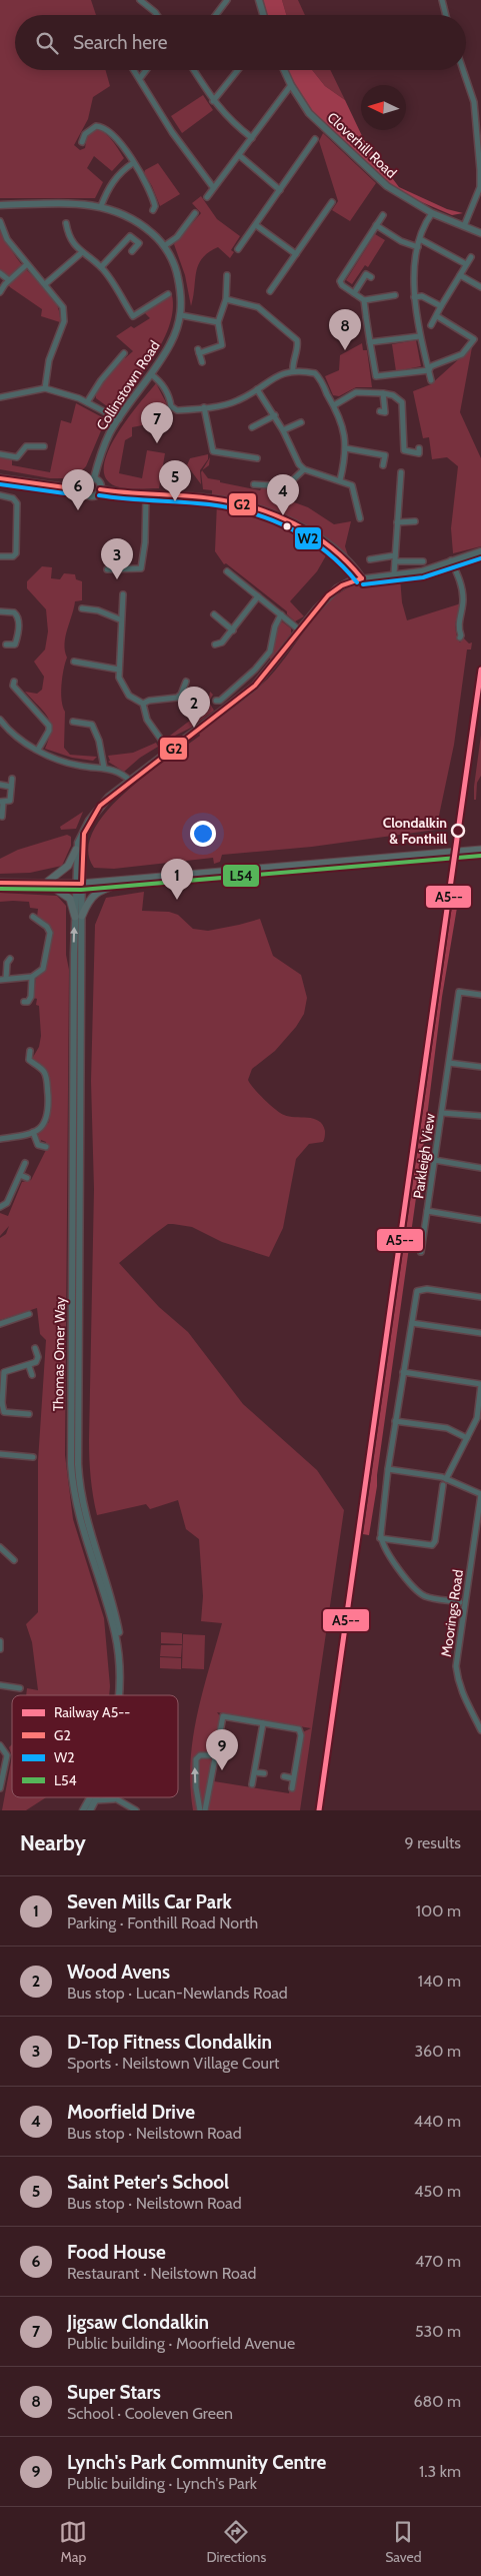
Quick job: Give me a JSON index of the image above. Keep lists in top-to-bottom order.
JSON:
{
  "streets": {
    "street": [
      "Cloverhill Road",
      "Collinstown Road",
      "Parkleigh View",
      "Thomas Omer Way",
      "Moorings Road"
    ]
  },
  "places": ["Clondalkin & Fonthill"],
  "lines": [
    "transit line G2",
    "transit line W2",
    "rail line A5--",
    "transit line L54"
  ],
  "legend": [
    "Railway A5--",
    "G2",
    "W2",
    "L54"
  ],
  "north": "left",
  "page": {
    "search": "Search here",
    "pins": [
      "8",
      "7",
      "5",
      "6",
      "4",
      "3",
      "2",
      "1",
      "9"
    ],
    "heading": ["Nearby", "9 results"],
    "list": [
      {
        "mark": "1",
        "name": "Seven Mills Car Park",
        "note": "Parking · Fonthill Road North",
        "value": "100 m"
      },
      {
        "mark": "2",
        "name": "Wood Avens",
        "note": "Bus stop · Lucan-Newlands Road",
        "value": "140 m"
      },
      {
        "mark": "3",
        "name": "D-Top Fitness Clondalkin",
        "note": "Sports · Neilstown Village Court",
        "value": "360 m"
      },
      {
        "mark": "4",
        "name": "Moorfield Drive",
        "note": "Bus stop · Neilstown Road",
        "value": "440 m"
      },
      {
        "mark": "5",
        "name": "Saint Peter's School",
        "note": "Bus stop · Neilstown Road",
        "value": "450 m"
      },
      {
        "mark": "6",
        "name": "Food House",
        "note": "Restaurant · Neilstown Road",
        "value": "470 m"
      },
      {
        "mark": "7",
        "name": "Jigsaw Clondalkin",
        "note": "Public building · Moorfield Avenue",
        "value": "530 m"
      },
      {
        "mark": "8",
        "name": "Super Stars",
        "note": "School · Cooleven Green",
        "value": "680 m"
      },
      {
        "mark": "9",
        "name": "Lynch's Park Community Centre",
        "note": "Public building · Lynch's Park",
        "value": "1.3 km"
      }
    ],
    "nav": ["Map", "Directions", "Saved"]
  }
}
